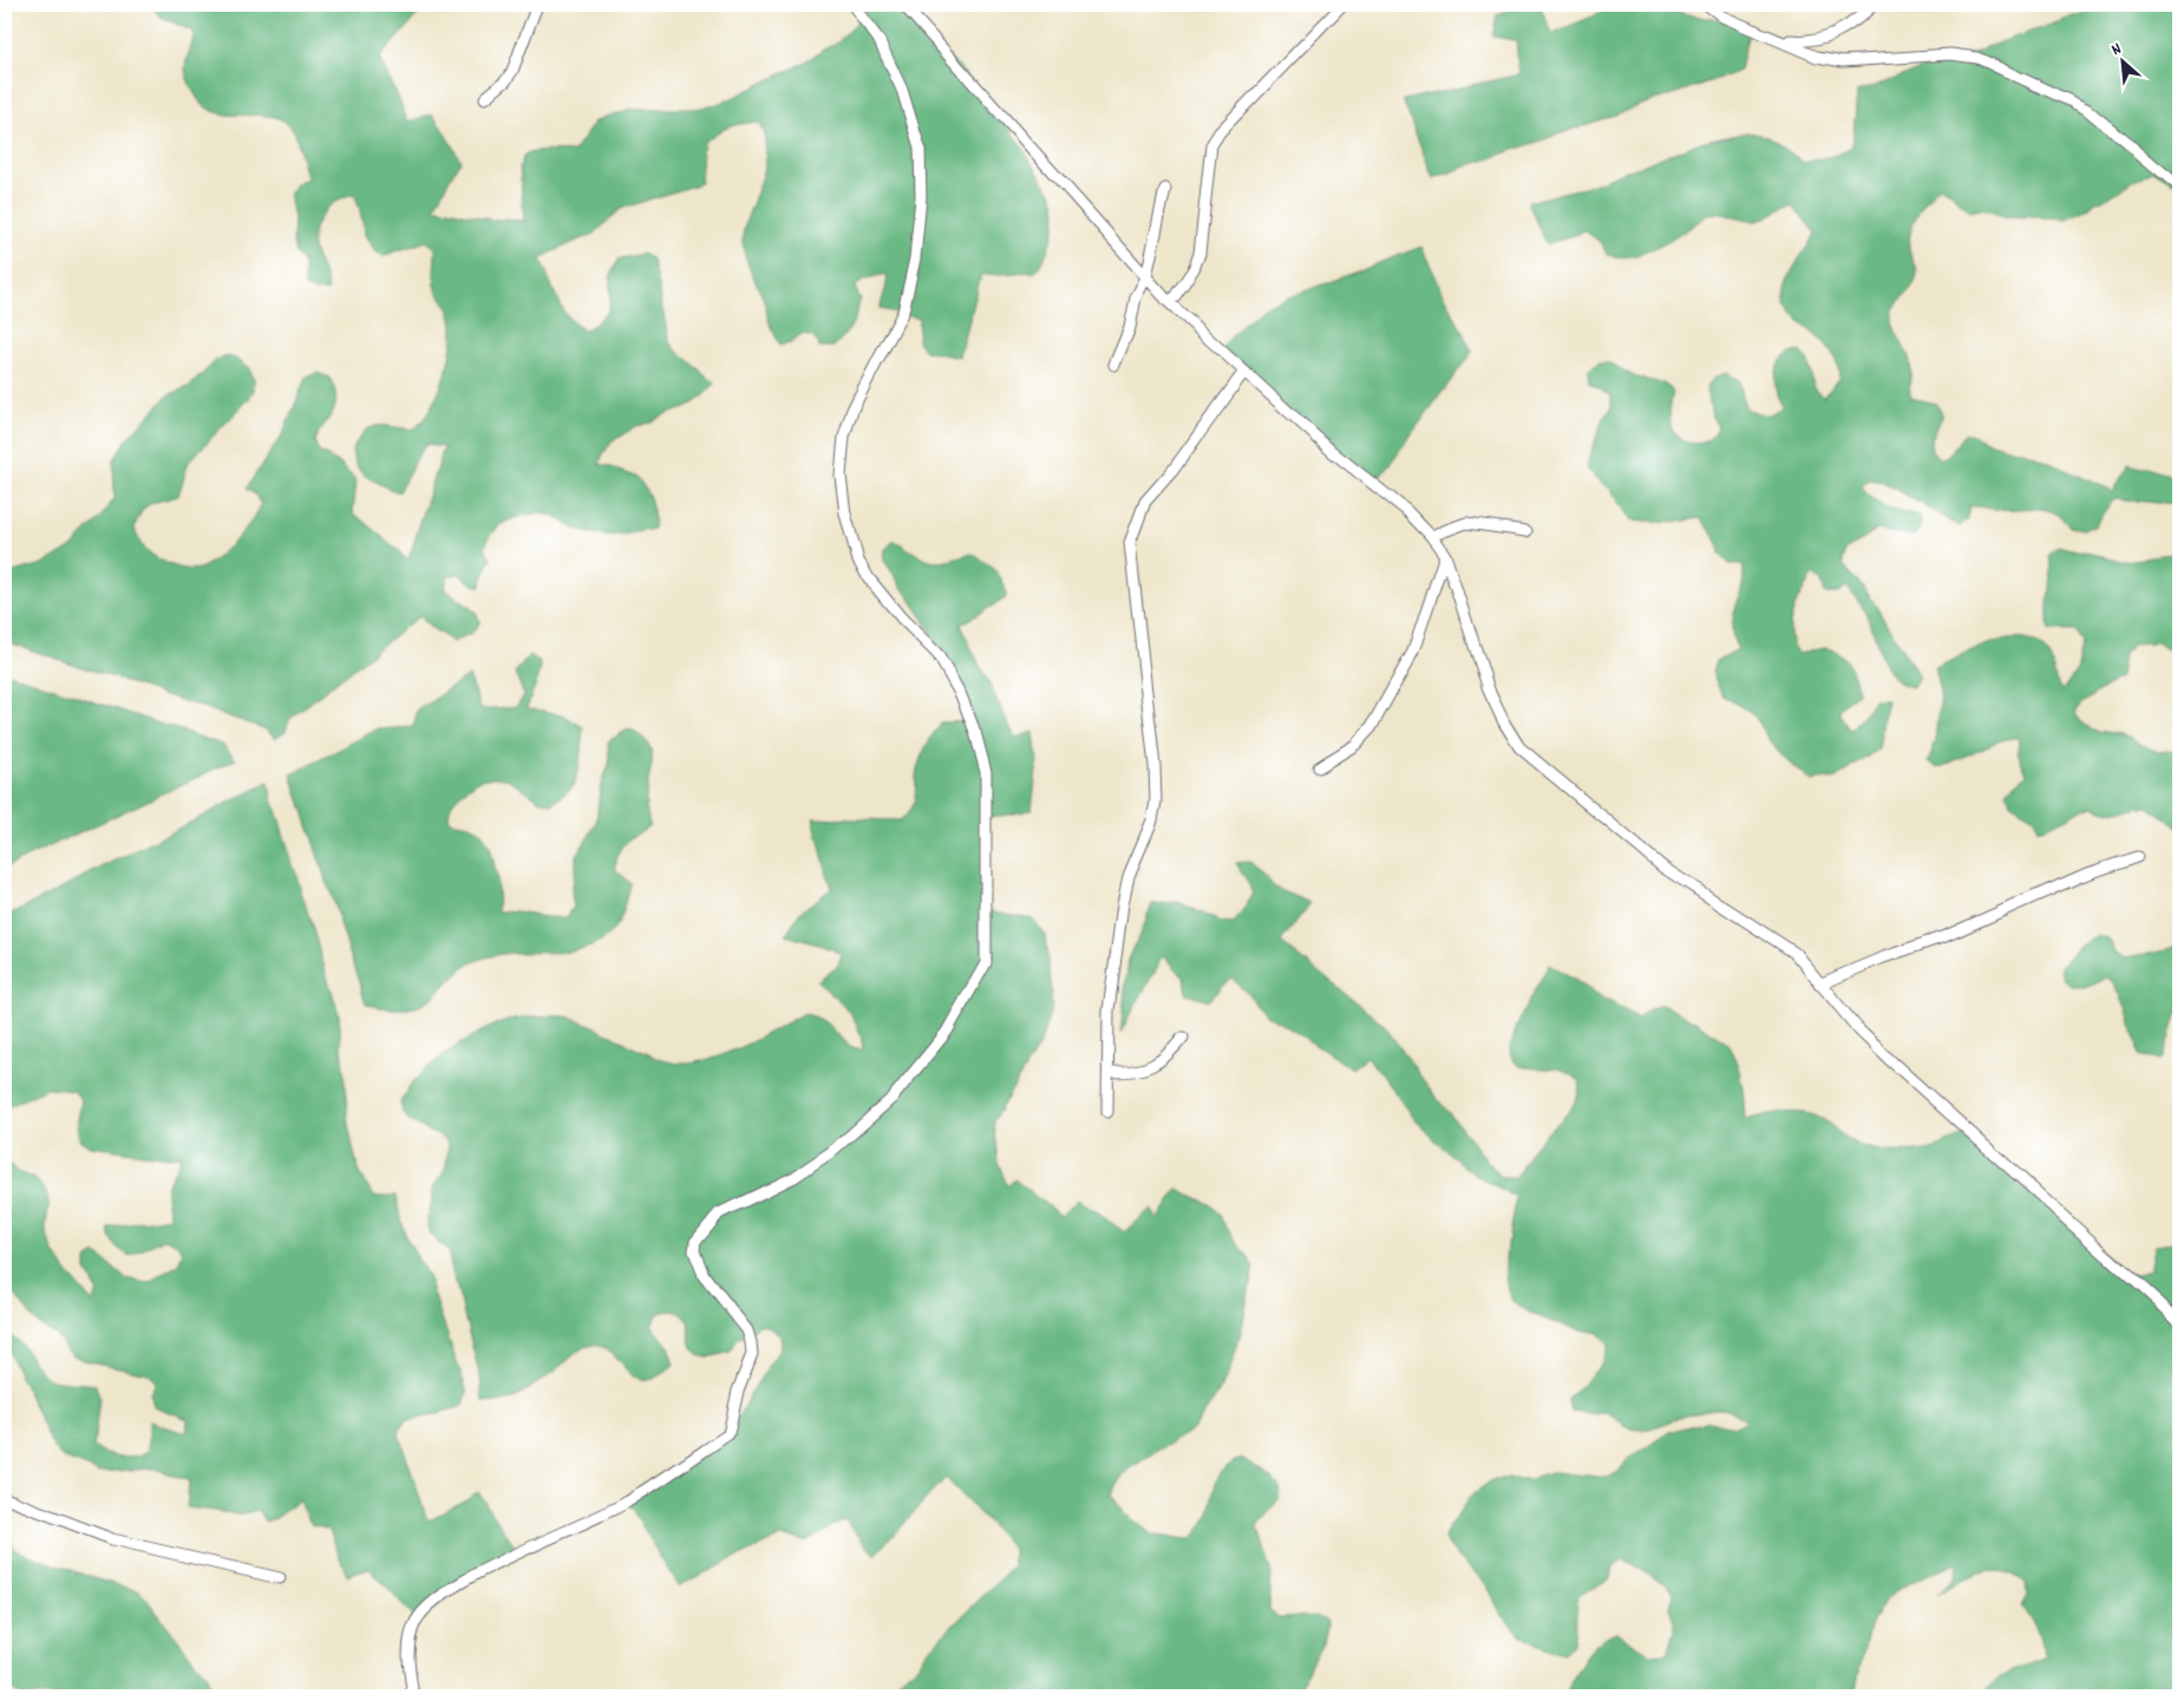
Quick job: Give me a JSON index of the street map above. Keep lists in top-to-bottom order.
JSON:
{
  "north": "top left"
}
